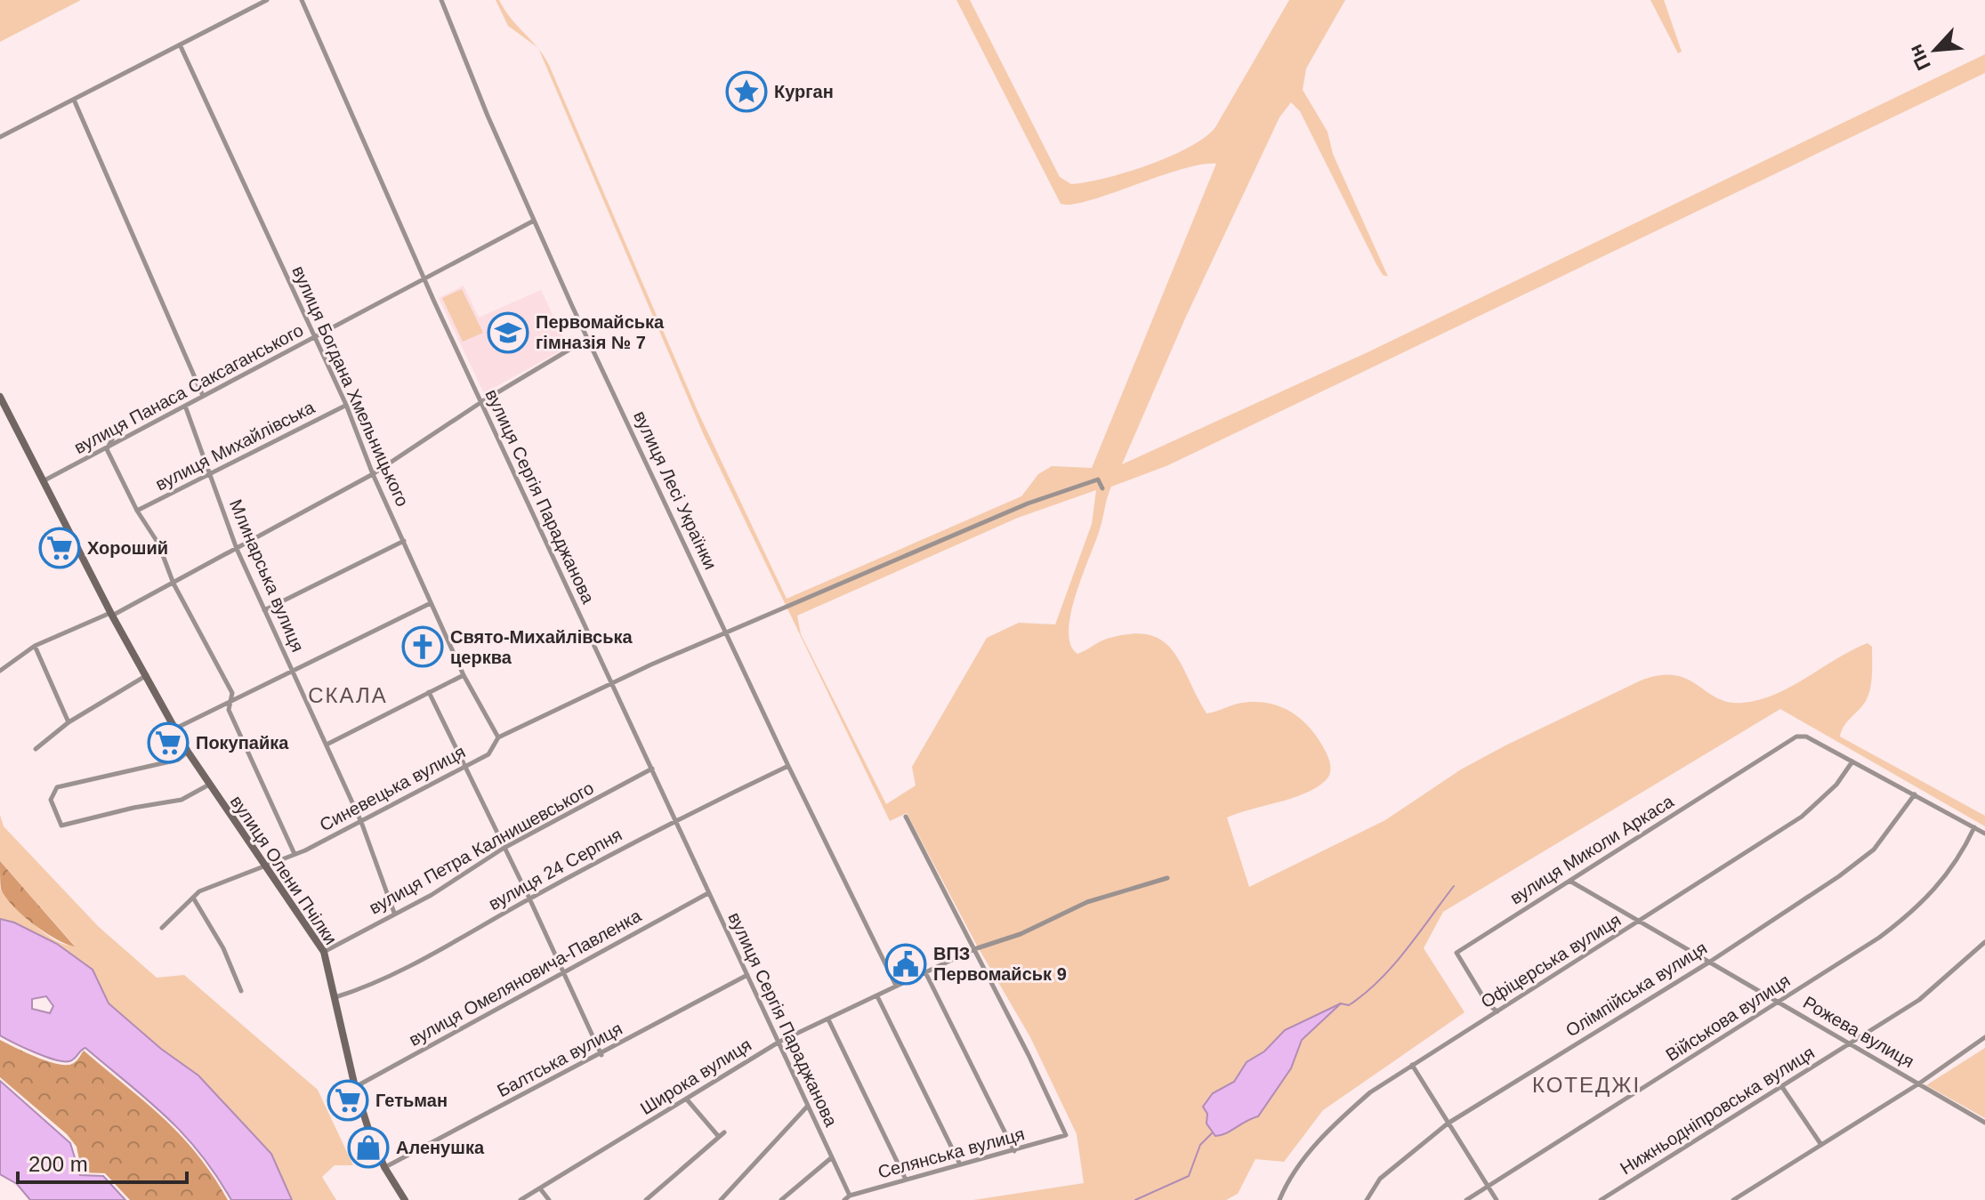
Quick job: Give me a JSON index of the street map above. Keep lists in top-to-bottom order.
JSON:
{
  "streets": {
    "street": [
      "вулиця Богдана Хмельницького",
      "вулиця Панаса Саксаганського",
      "вулиця Михайлівська",
      "вулиця Лесі Українки",
      "вулиця Сергія Параджанова",
      "Млинарська вулиця",
      "Синевецька вулиця",
      "вулиця Петра Калнишевського",
      "вулиця Миколи Аркаса",
      "вулиця 24 Серпня",
      "вулиця Олени Пчілки",
      "Офіцерська вулиця",
      "вулиця Омеляновича-Павленка",
      "Олімпійська вулиця",
      "Військова вулиця",
      "Рожева вулиця",
      "Балтська вулиця",
      "Широка вулиця",
      "Нижньодніпровська вулиця",
      "Селянська вулиця"
    ]
  },
  "crossings": [
    ["вулиця Богдана Хмельницького", "вулиця Панаса Саксаганського"],
    ["вулиця Богдана Хмельницького", "вулиця Михайлівська"],
    ["вулиця Богдана Хмельницького", "Синевецька вулиця"],
    ["вулиця Панаса Саксаганського", "вулиця Лесі Українки"],
    ["вулиця Панаса Саксаганського", "вулиця Сергія Параджанова"],
    ["вулиця Панаса Саксаганського", "Млинарська вулиця"],
    ["вулиця Панаса Саксаганського", "вулиця Олени Пчілки"],
    ["вулиця Михайлівська", "Млинарська вулиця"],
    ["вулиця Лесі Українки", "Синевецька вулиця"],
    ["вулиця Лесі Українки", "вулиця 24 Серпня"],
    ["вулиця Лесі Українки", "Широка вулиця"],
    ["вулиця Сергія Параджанова", "Синевецька вулиця"],
    ["вулиця Сергія Параджанова", "вулиця Петра Калнишевського"],
    ["вулиця Сергія Параджанова", "вулиця 24 Серпня"],
    ["вулиця Сергія Параджанова", "вулиця Омеляновича-Павленка"],
    ["вулиця Сергія Параджанова", "Балтська вулиця"],
    ["вулиця Сергія Параджанова", "Широка вулиця"],
    ["вулиця Сергія Параджанова", "Селянська вулиця"],
    ["Млинарська вулиця", "Синевецька вулиця"],
    ["Млинарська вулиця", "вулиця Петра Калнишевського"],
    ["Синевецька вулиця", "вулиця Олени Пчілки"],
    ["вулиця Петра Калнишевського", "вулиця Олени Пчілки"],
    ["вулиця Миколи Аркаса", "Офіцерська вулиця"],
    ["вулиця Миколи Аркаса", "Рожева вулиця"],
    ["вулиця 24 Серпня", "вулиця Олени Пчілки"],
    ["вулиця Олени Пчілки", "вулиця Омеляновича-Павленка"],
    ["вулиця Олени Пчілки", "Балтська вулиця"],
    ["Офіцерська вулиця", "Рожева вулиця"],
    ["Олімпійська вулиця", "Рожева вулиця"],
    ["Військова вулиця", "Рожева вулиця"],
    ["Рожева вулиця", "Нижньодніпровська вулиця"],
    ["Широка вулиця", "Селянська вулиця"]
  ],
  "districts": ["СКАЛА", "КОТЕДЖІ"],
  "places": {
    "place": ["Курган"],
    "school or university": ["Первомайська гімназія № 7"],
    "supermarket": ["Хороший", "Покупайка", "Гетьман"],
    "church": ["Свято-Михайлівська церква"],
    "public building": ["ВПЗ Первомайськ 9"],
    "shop": ["Аленушка"]
  },
  "scale_bar": "200 m",
  "north": "bottom left"
}
